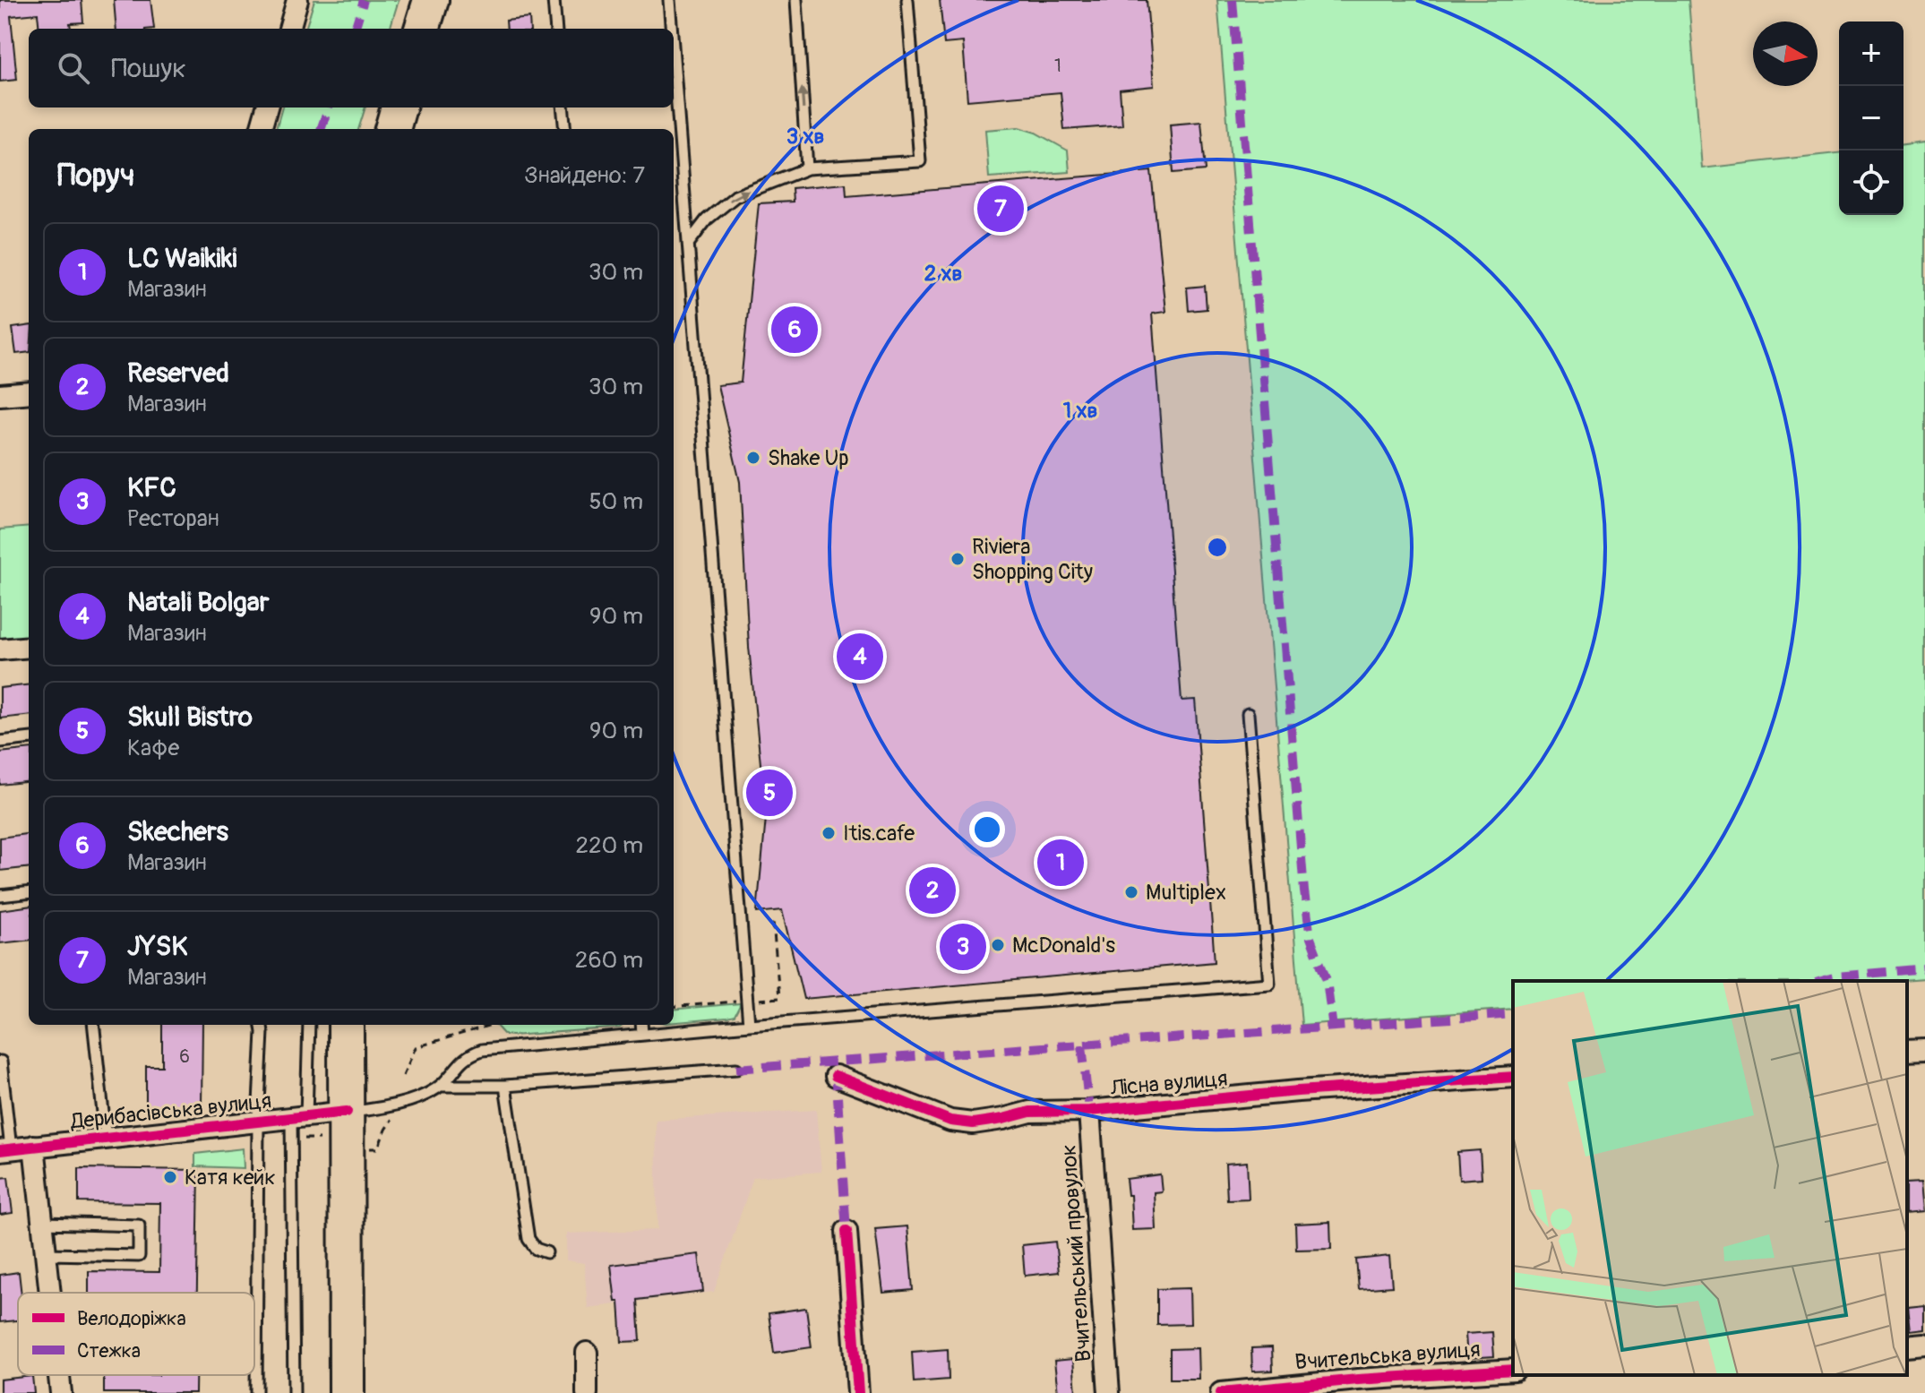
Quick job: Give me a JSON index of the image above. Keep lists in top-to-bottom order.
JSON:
{
  "streets": {
    "street": [
      "Лісна вулиця",
      "Дерибасівська вулиця",
      "Вчительський провулок",
      "Вчительська вулиця"
    ]
  },
  "crossings": [
    ["Лісна вулиця", "Вчительський провулок"]
  ],
  "places": [
    "Shake Up",
    "Riviera Shopping City",
    "Itis.cafe",
    "Multiplex",
    "McDonald's",
    "Катя кейк"
  ],
  "house_numbers": ["1", "6"],
  "legend": ["Велодоріжка", "Стежка"],
  "north": "right",
  "page": {
    "map_buttons": ["+", "−"],
    "search": "Пошук",
    "heading": ["Поруч", "Знайдено: 7"],
    "pins": [
      "7",
      "6",
      "4",
      "5",
      "1",
      "2",
      "3"
    ],
    "list": [
      {
        "mark": "1",
        "name": "LC Waikiki",
        "note": "Магазин",
        "value": "30 m"
      },
      {
        "mark": "2",
        "name": "Reserved",
        "note": "Магазин",
        "value": "30 m"
      },
      {
        "mark": "3",
        "name": "KFC",
        "note": "Ресторан",
        "value": "50 m"
      },
      {
        "mark": "4",
        "name": "Natali Bolgar",
        "note": "Магазин",
        "value": "90 m"
      },
      {
        "mark": "5",
        "name": "Skull Bistro",
        "note": "Кафе",
        "value": "90 m"
      },
      {
        "mark": "6",
        "name": "Skechers",
        "note": "Магазин",
        "value": "220 m"
      },
      {
        "mark": "7",
        "name": "JYSK",
        "note": "Магазин",
        "value": "260 m"
      }
    ]
  },
  "rings": ["3 хв", "2 хв", "1 хв"]
}
